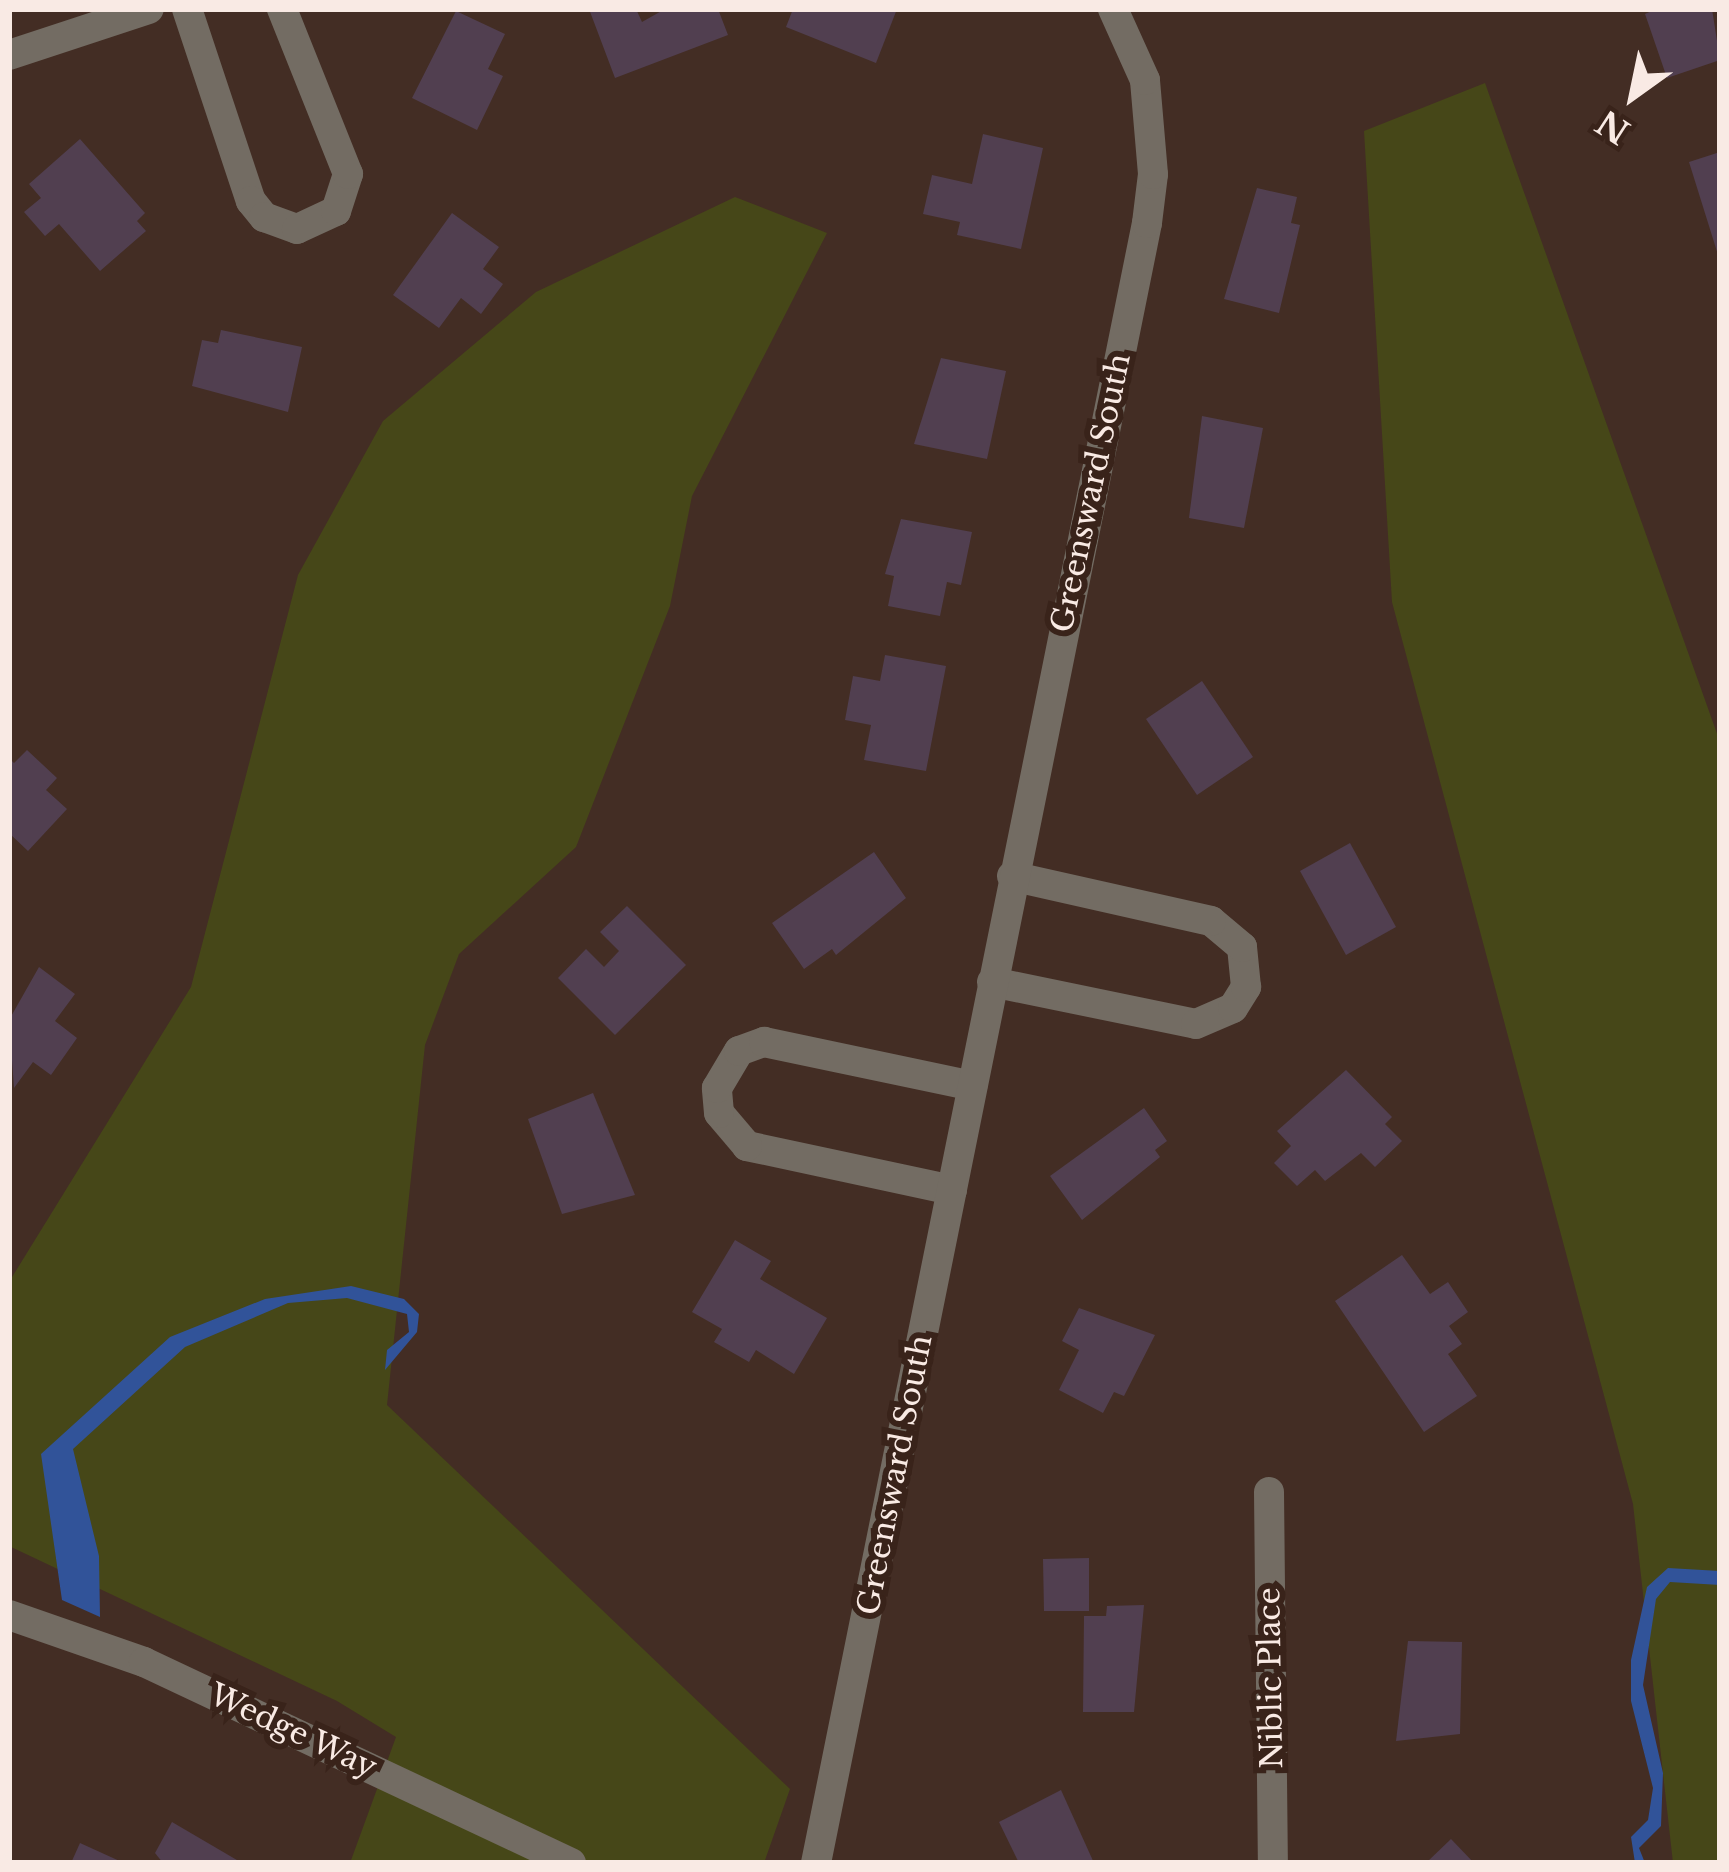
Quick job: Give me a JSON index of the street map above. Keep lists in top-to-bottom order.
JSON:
{
  "streets": {
    "street": ["Greensward South", "Niblic Place", "Wedge Way"]
  },
  "north": "bottom left"
}
